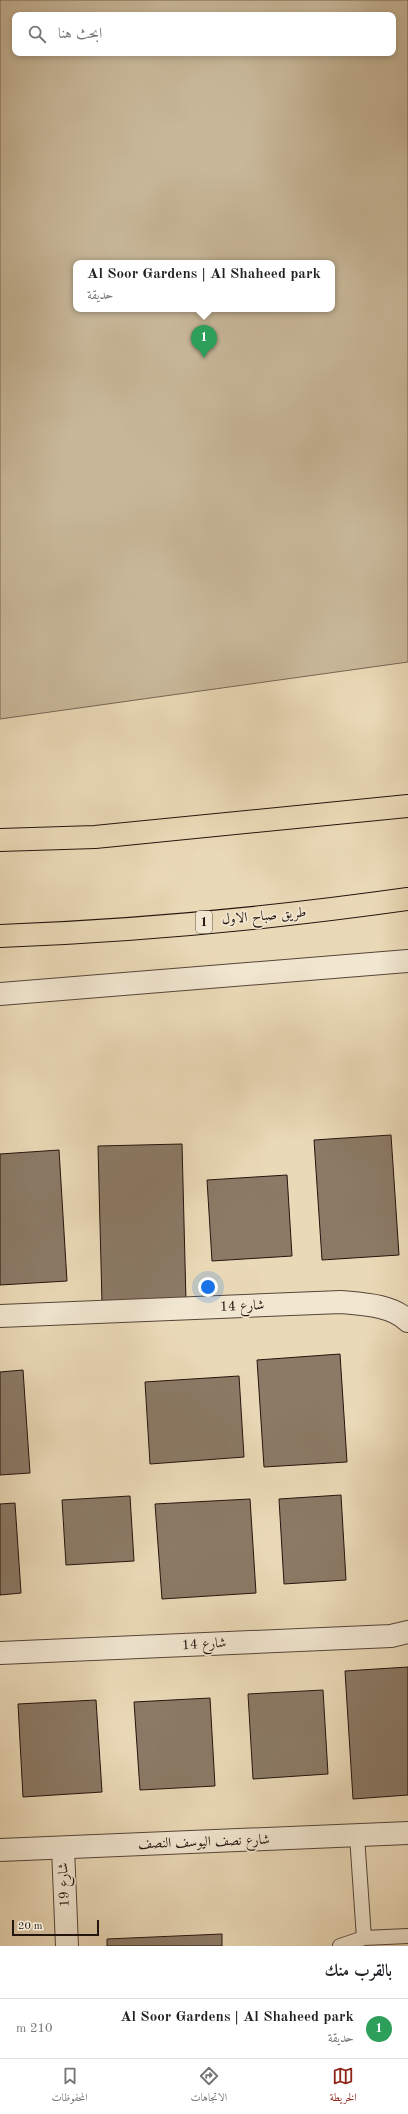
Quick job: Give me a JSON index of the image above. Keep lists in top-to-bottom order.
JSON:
{
  "streets": {
    "highway": ["طريق صباح الاول", "1"],
    "street": ["شارع 14", "شارع نصف اليوسف النصف", "شارع 19"]
  },
  "crossings": [
    ["شارع نصف اليوسف النصف", "شارع 19"]
  ],
  "scale_bar": "20 m",
  "page": {
    "search": "ابحث هنا",
    "popup": ["Al Soor Gardens | Al Shaheed park", "حديقة"],
    "pins": "1",
    "scale": "20 m",
    "heading": "بالقرب منك",
    "list": [
      {
        "mark": "1",
        "name": "Al Soor Gardens | Al Shaheed park",
        "note": "حديقة",
        "value": "210 m"
      }
    ],
    "nav": ["الخريطة", "الاتجاهات", "المحفوظات"]
  }
}
